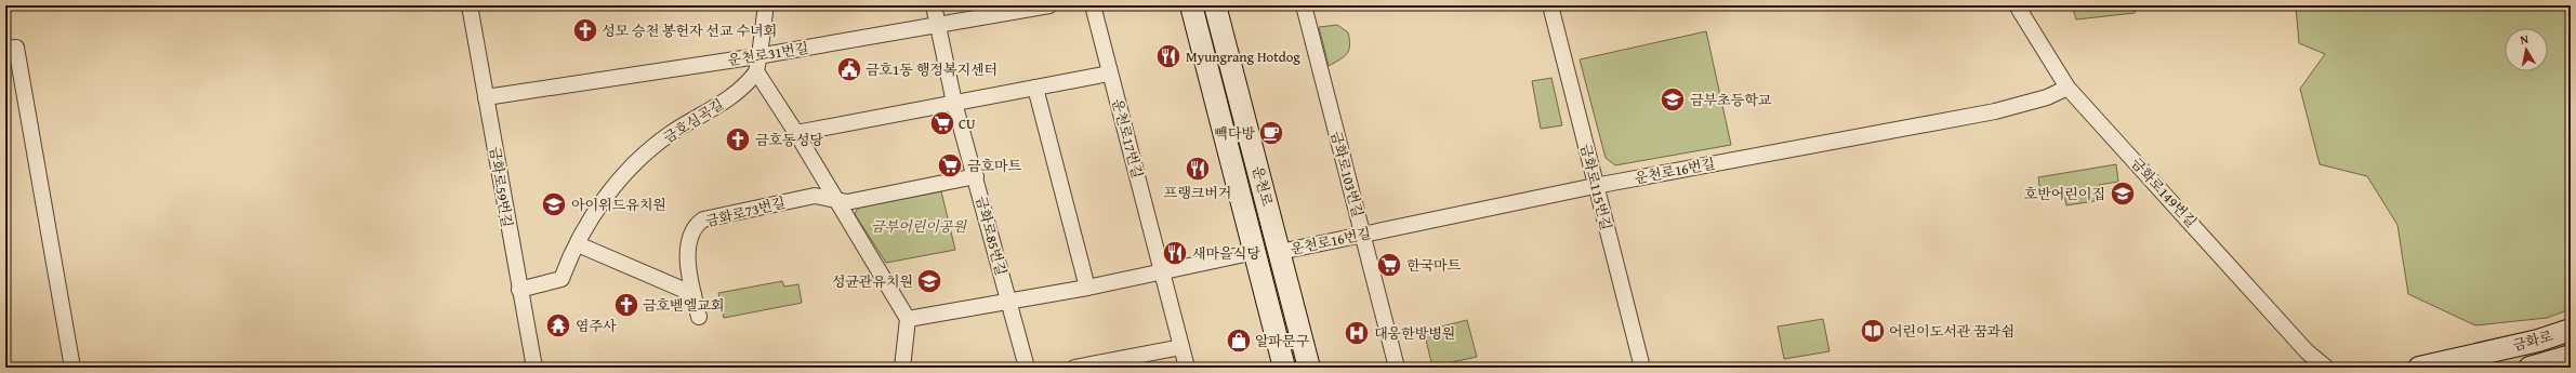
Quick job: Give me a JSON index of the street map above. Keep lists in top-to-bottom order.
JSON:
{
  "streets": {
    "main road": ["운천로", "금화로"],
    "street": [
      "운천로31번길",
      "금호심곡길",
      "운천로17번길",
      "운천로16번길",
      "금화로103번길",
      "금화로59번길",
      "금화로115번길",
      "금화로149번길",
      "금화로73번길",
      "금화로85번길"
    ]
  },
  "crossings": [
    ["운천로31번길", "금화로59번길"],
    ["운천로31번길", "금화로85번길"],
    ["금호심곡길", "금화로59번길"],
    ["운천로16번길", "금화로103번길"],
    ["운천로16번길", "운천로"],
    ["운천로16번길", "금화로115번길"],
    ["운천로16번길", "금화로149번길"],
    ["금화로73번길", "금화로85번길"]
  ],
  "parks": ["금부어린이공원"],
  "places": {
    "church": ["성모 승천 봉헌자 선교 수녀회", "금호동성당", "금호벧엘교회"],
    "restaurant": ["Myungrang Hotdog", "프랭크버거", "새마을식당"],
    "public building": ["금호1동 행정복지센터"],
    "school or university": [
      "금부초등학교",
      "호반어린이집",
      "아이위드유치원",
      "성균관유치원"
    ],
    "supermarket": ["CU", "금호마트", "한국마트"],
    "cafe": ["빽다방"],
    "temple": ["염주사"],
    "library": ["어린이도서관 꿈과쉼"],
    "hospital": ["대웅한방병원"],
    "shop": ["알파문구"]
  },
  "north": "top"
}
